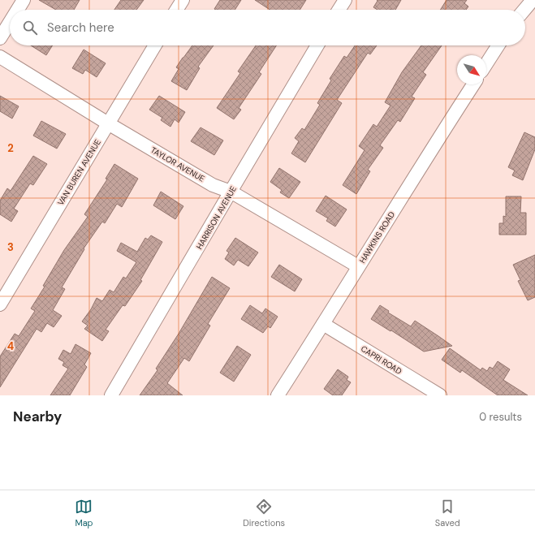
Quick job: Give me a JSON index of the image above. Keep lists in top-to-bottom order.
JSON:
{
  "streets": {
    "street": [
      "TAYLOR AVENUE",
      "VAN BUREN AVENUE",
      "HARRISON AVENUE",
      "HAWKINS ROAD",
      "CAPRI ROAD"
    ]
  },
  "crossings": [
    ["TAYLOR AVENUE", "VAN BUREN AVENUE"],
    ["TAYLOR AVENUE", "HARRISON AVENUE"],
    ["TAYLOR AVENUE", "HAWKINS ROAD"],
    ["HAWKINS ROAD", "CAPRI ROAD"]
  ],
  "north": "bottom right",
  "page": {
    "search": "Search here",
    "heading": ["Nearby", "0 results"],
    "nav": ["Map", "Directions", "Saved"]
  },
  "grid": {
    "rows": ["2", "3", "4"]
  }
}
